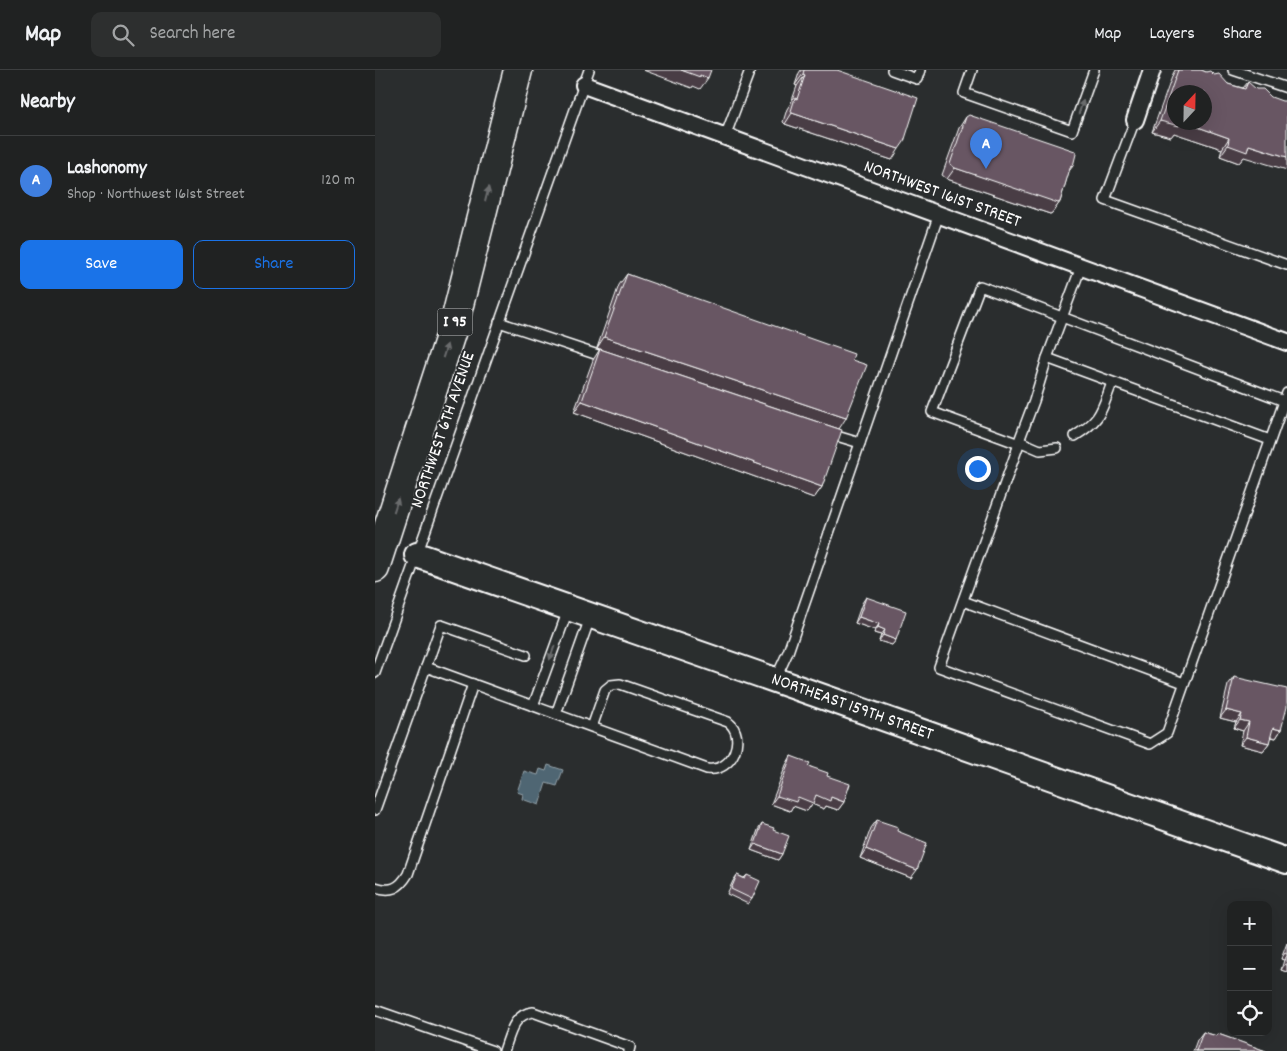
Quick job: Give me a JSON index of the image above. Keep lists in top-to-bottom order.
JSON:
{
  "streets": {
    "highway": ["I 95"],
    "street": ["NORTHWEST 161ST STREET", "NORTHEAST 159TH STREET"],
    "lane": ["NORTHWEST 6TH AVENUE"]
  },
  "crossings": [
    ["NORTHWEST 161ST STREET", "NORTHWEST 6TH AVENUE"],
    ["NORTHWEST 6TH AVENUE", "NORTHEAST 159TH STREET"]
  ],
  "north": "top",
  "page": {
    "header": "Map",
    "search": "Search here",
    "nav": ["Map", "Layers", "Share"],
    "heading": "Nearby",
    "pins": "A",
    "list": [
      {
        "mark": "A",
        "name": "Lashonomy",
        "note": "Shop · Northwest 161st Street",
        "value": "120 m"
      }
    ],
    "buttons": ["Save", "Share"],
    "map_buttons": ["+", "−"]
  }
}
